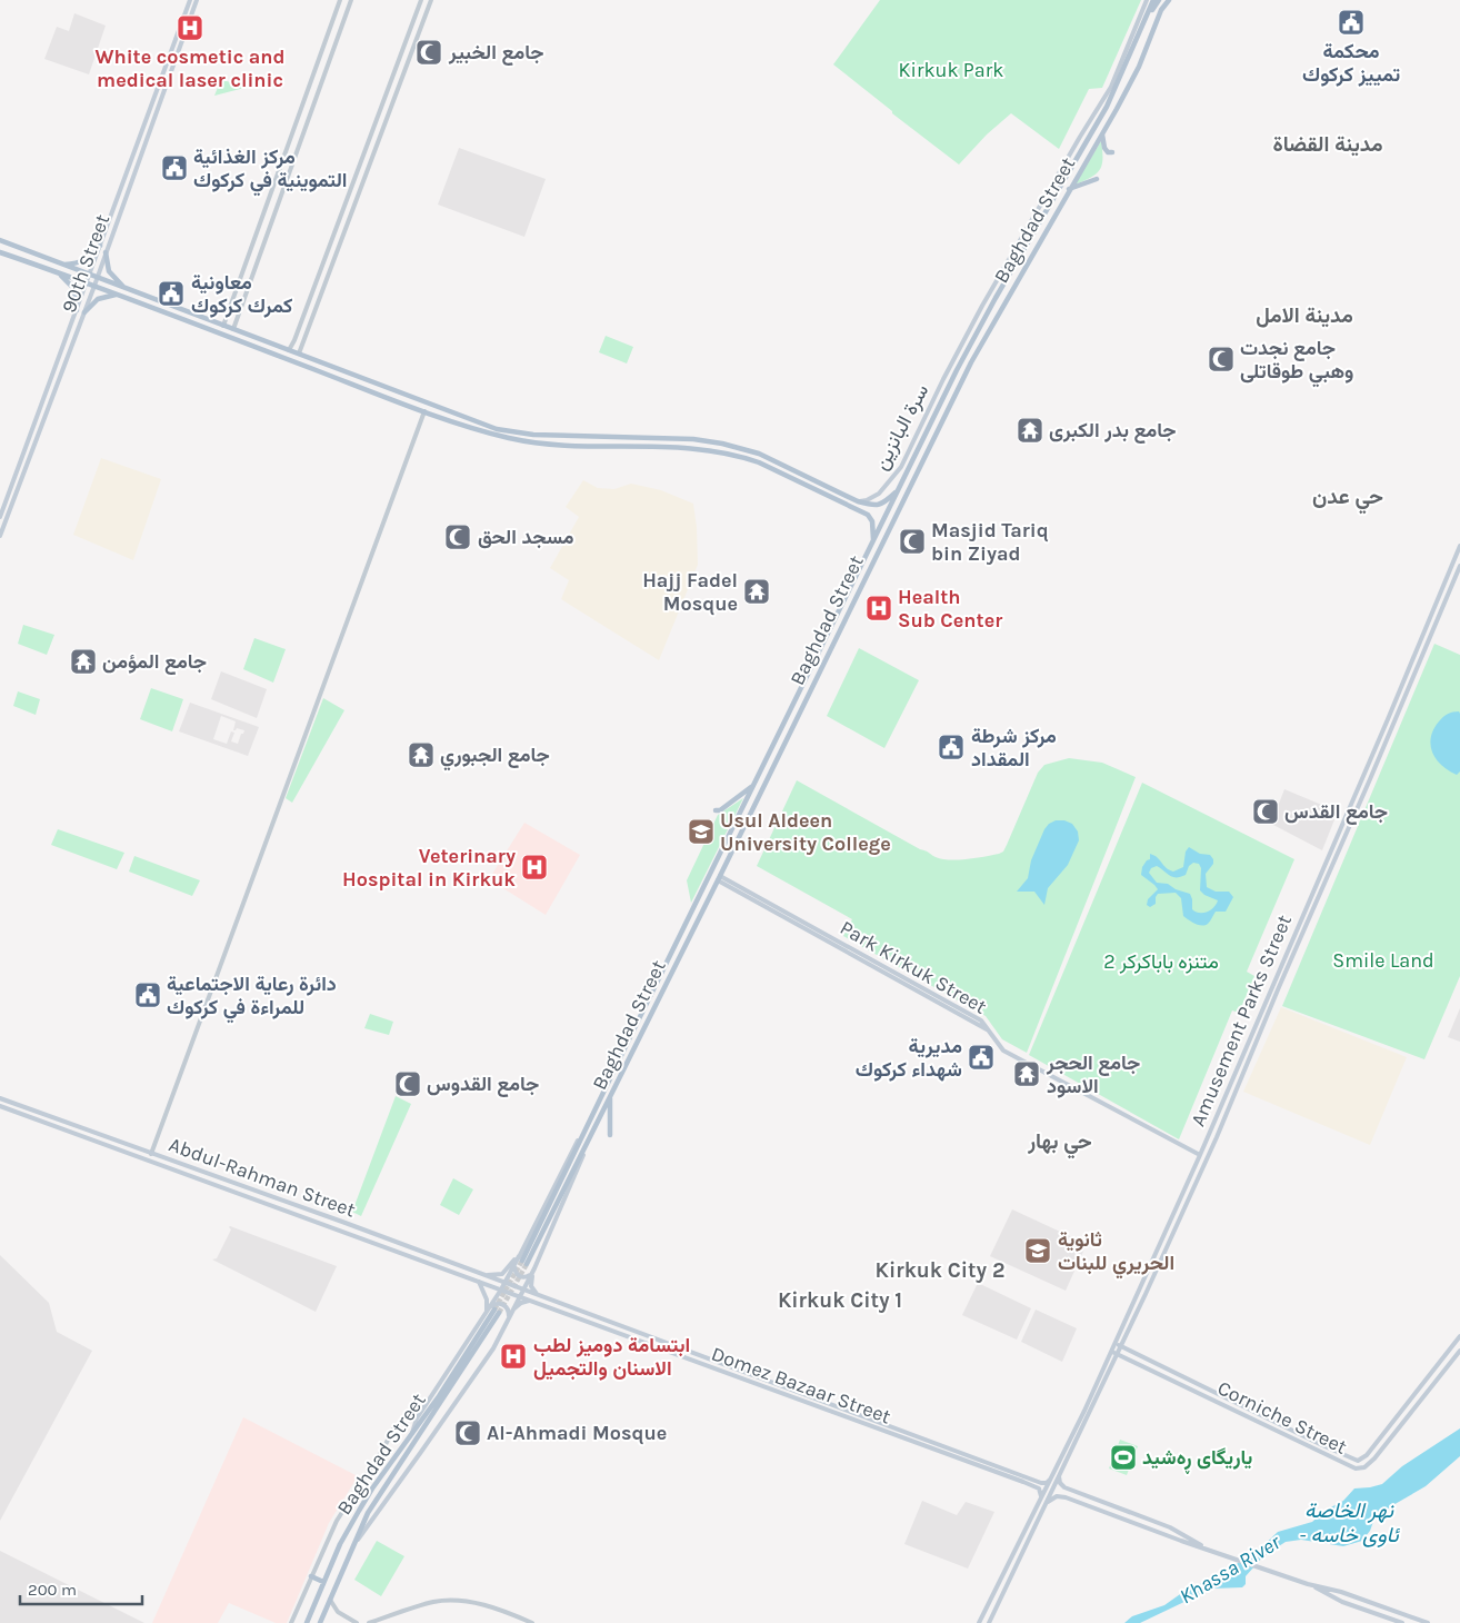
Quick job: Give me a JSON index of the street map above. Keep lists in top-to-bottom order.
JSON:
{
  "streets": {
    "main road": [
      "Baghdad Street",
      "90th Street",
      "سرة البانزين",
      "Park Kirkuk Street",
      "Amusement Parks Street",
      "Abdul-Rahman Street",
      "Domez Bazaar Street",
      "Corniche Street"
    ]
  },
  "crossings": [
    ["Baghdad Street", "Park Kirkuk Street"],
    ["Park Kirkuk Street", "Amusement Parks Street"],
    ["Amusement Parks Street", "Corniche Street"],
    ["Abdul-Rahman Street", "Domez Bazaar Street"]
  ],
  "districts": [
    "مدينة القضاة",
    "مدينة الامل",
    "حي عدن",
    "حي بهار",
    "Kirkuk City 2",
    "Kirkuk City 1"
  ],
  "water": ["نهر الخاصة - ئاوی خاسە", "Khassa River"],
  "parks": ["Kirkuk Park", "Smile Land", "متنزه باباكركر 2"],
  "places": {
    "public building": [
      "محكمة تمييز كركوك",
      "مركز الغذائية التموينية في كركوك",
      "معاونية كمرك كركوك",
      "مركز شرطة المقداد",
      "دائرة رعاية الاجتماعية للمراءة في كركوك",
      "مديرية شهداء كركوك"
    ],
    "hospital": [
      "White cosmetic and medical laser clinic",
      "Health Sub Center",
      "Veterinary Hospital in Kirkuk",
      "ابتسامة دوميز لطب الاسنان والتجميل"
    ],
    "mosque": [
      "جامع الخبير",
      "جامع نجدت وهبي طوقاتلى",
      "مسجد الحق",
      "Masjid Tariq bin Ziyad",
      "جامع القدس",
      "جامع القدوس",
      "Al-Ahmadi Mosque"
    ],
    "temple": [
      "جامع بدر الكبرى",
      "Hajj Fadel Mosque",
      "جامع المؤمن",
      "جامع الجبوري",
      "جامع الحجر الاسود"
    ],
    "school or university": ["Usul Aldeen University College", "ثانوية الحريري للبنات"],
    "sports": ["یاریگای ڕەشید"]
  },
  "scale_bar": "200 m"
}
